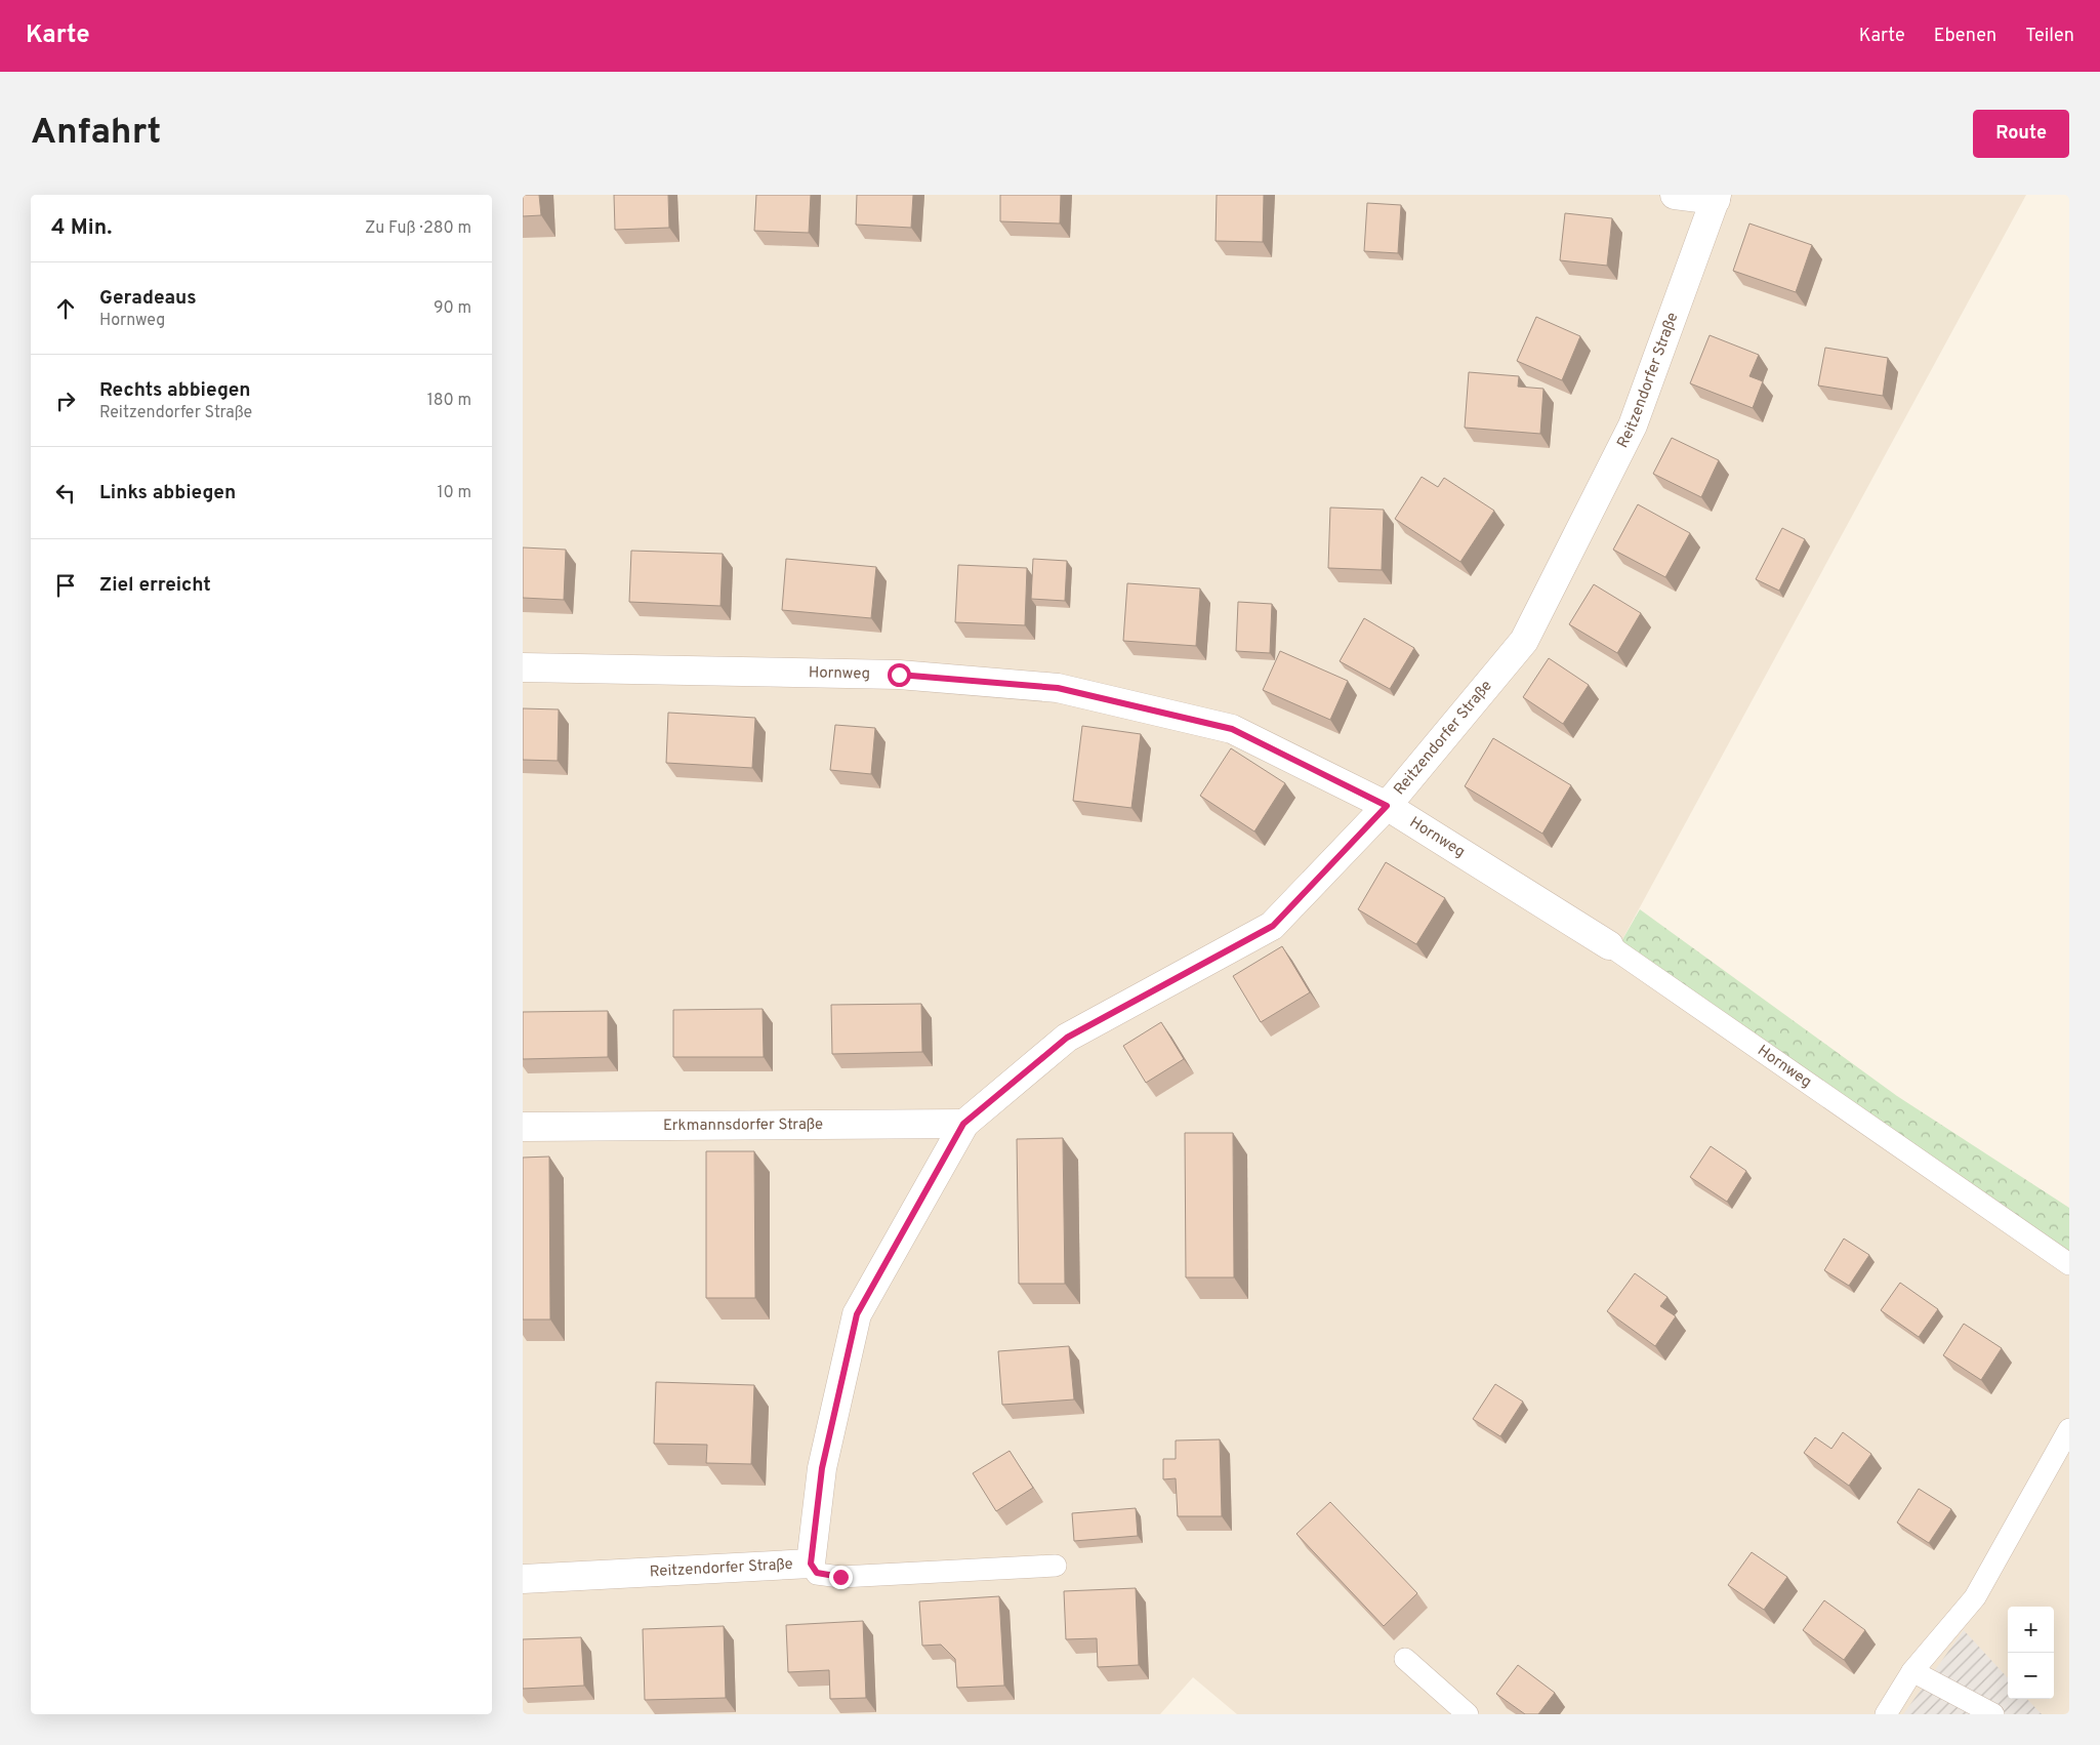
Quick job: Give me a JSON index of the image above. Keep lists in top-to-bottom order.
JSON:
{
  "streets": {
    "street": ["Reitzendorfer Straße", "Hornweg", "Erkmannsdorfer Straße"]
  },
  "crossings": [
    ["Reitzendorfer Straße", "Hornweg"],
    ["Reitzendorfer Straße", "Erkmannsdorfer Straße"]
  ],
  "page": {
    "header": "Karte",
    "nav": ["Karte", "Ebenen", "Teilen"],
    "buttons": "Route",
    "title": "Anfahrt",
    "heading": ["4 Min.", "Zu Fuß · 280 m"],
    "list": [
      ["Geradeaus", "Hornweg", "90 m"],
      ["Rechts abbiegen", "Reitzendorfer Straße", "180 m"],
      ["Links abbiegen", "10 m"],
      "Ziel erreicht"
    ],
    "map_buttons": ["+", "−"]
  }
}
